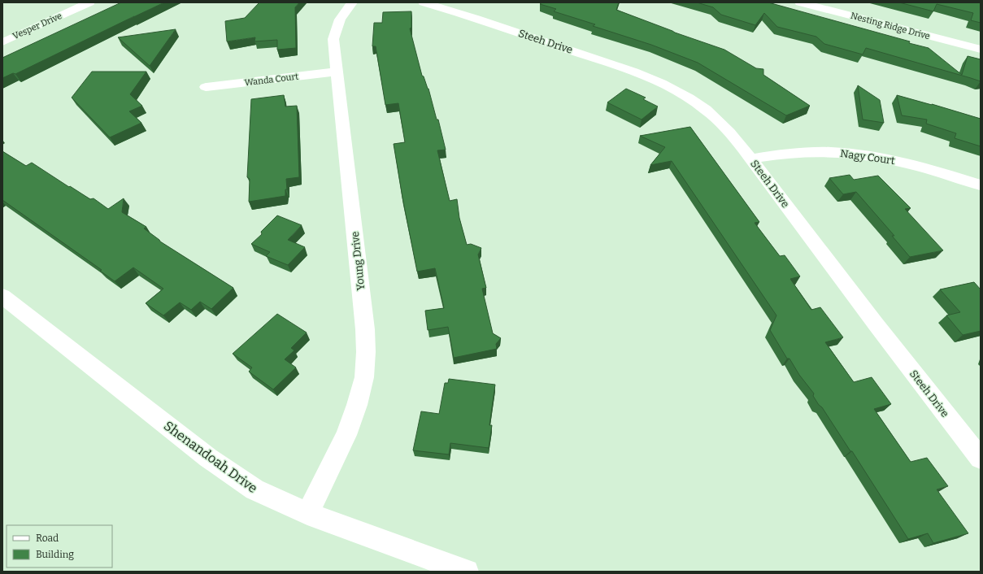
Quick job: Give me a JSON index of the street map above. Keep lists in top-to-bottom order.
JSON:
{
  "streets": {
    "street": [
      "Vesper Drive",
      "Nesting Ridge Drive",
      "Steeh Drive",
      "Wanda Court",
      "Nagy Court",
      "Young Drive",
      "Shenandoah Drive"
    ]
  },
  "crossings": [
    ["Steeh Drive", "Nagy Court"],
    ["Wanda Court", "Young Drive"],
    ["Young Drive", "Shenandoah Drive"]
  ],
  "legend": ["Road", "Building"]
}
